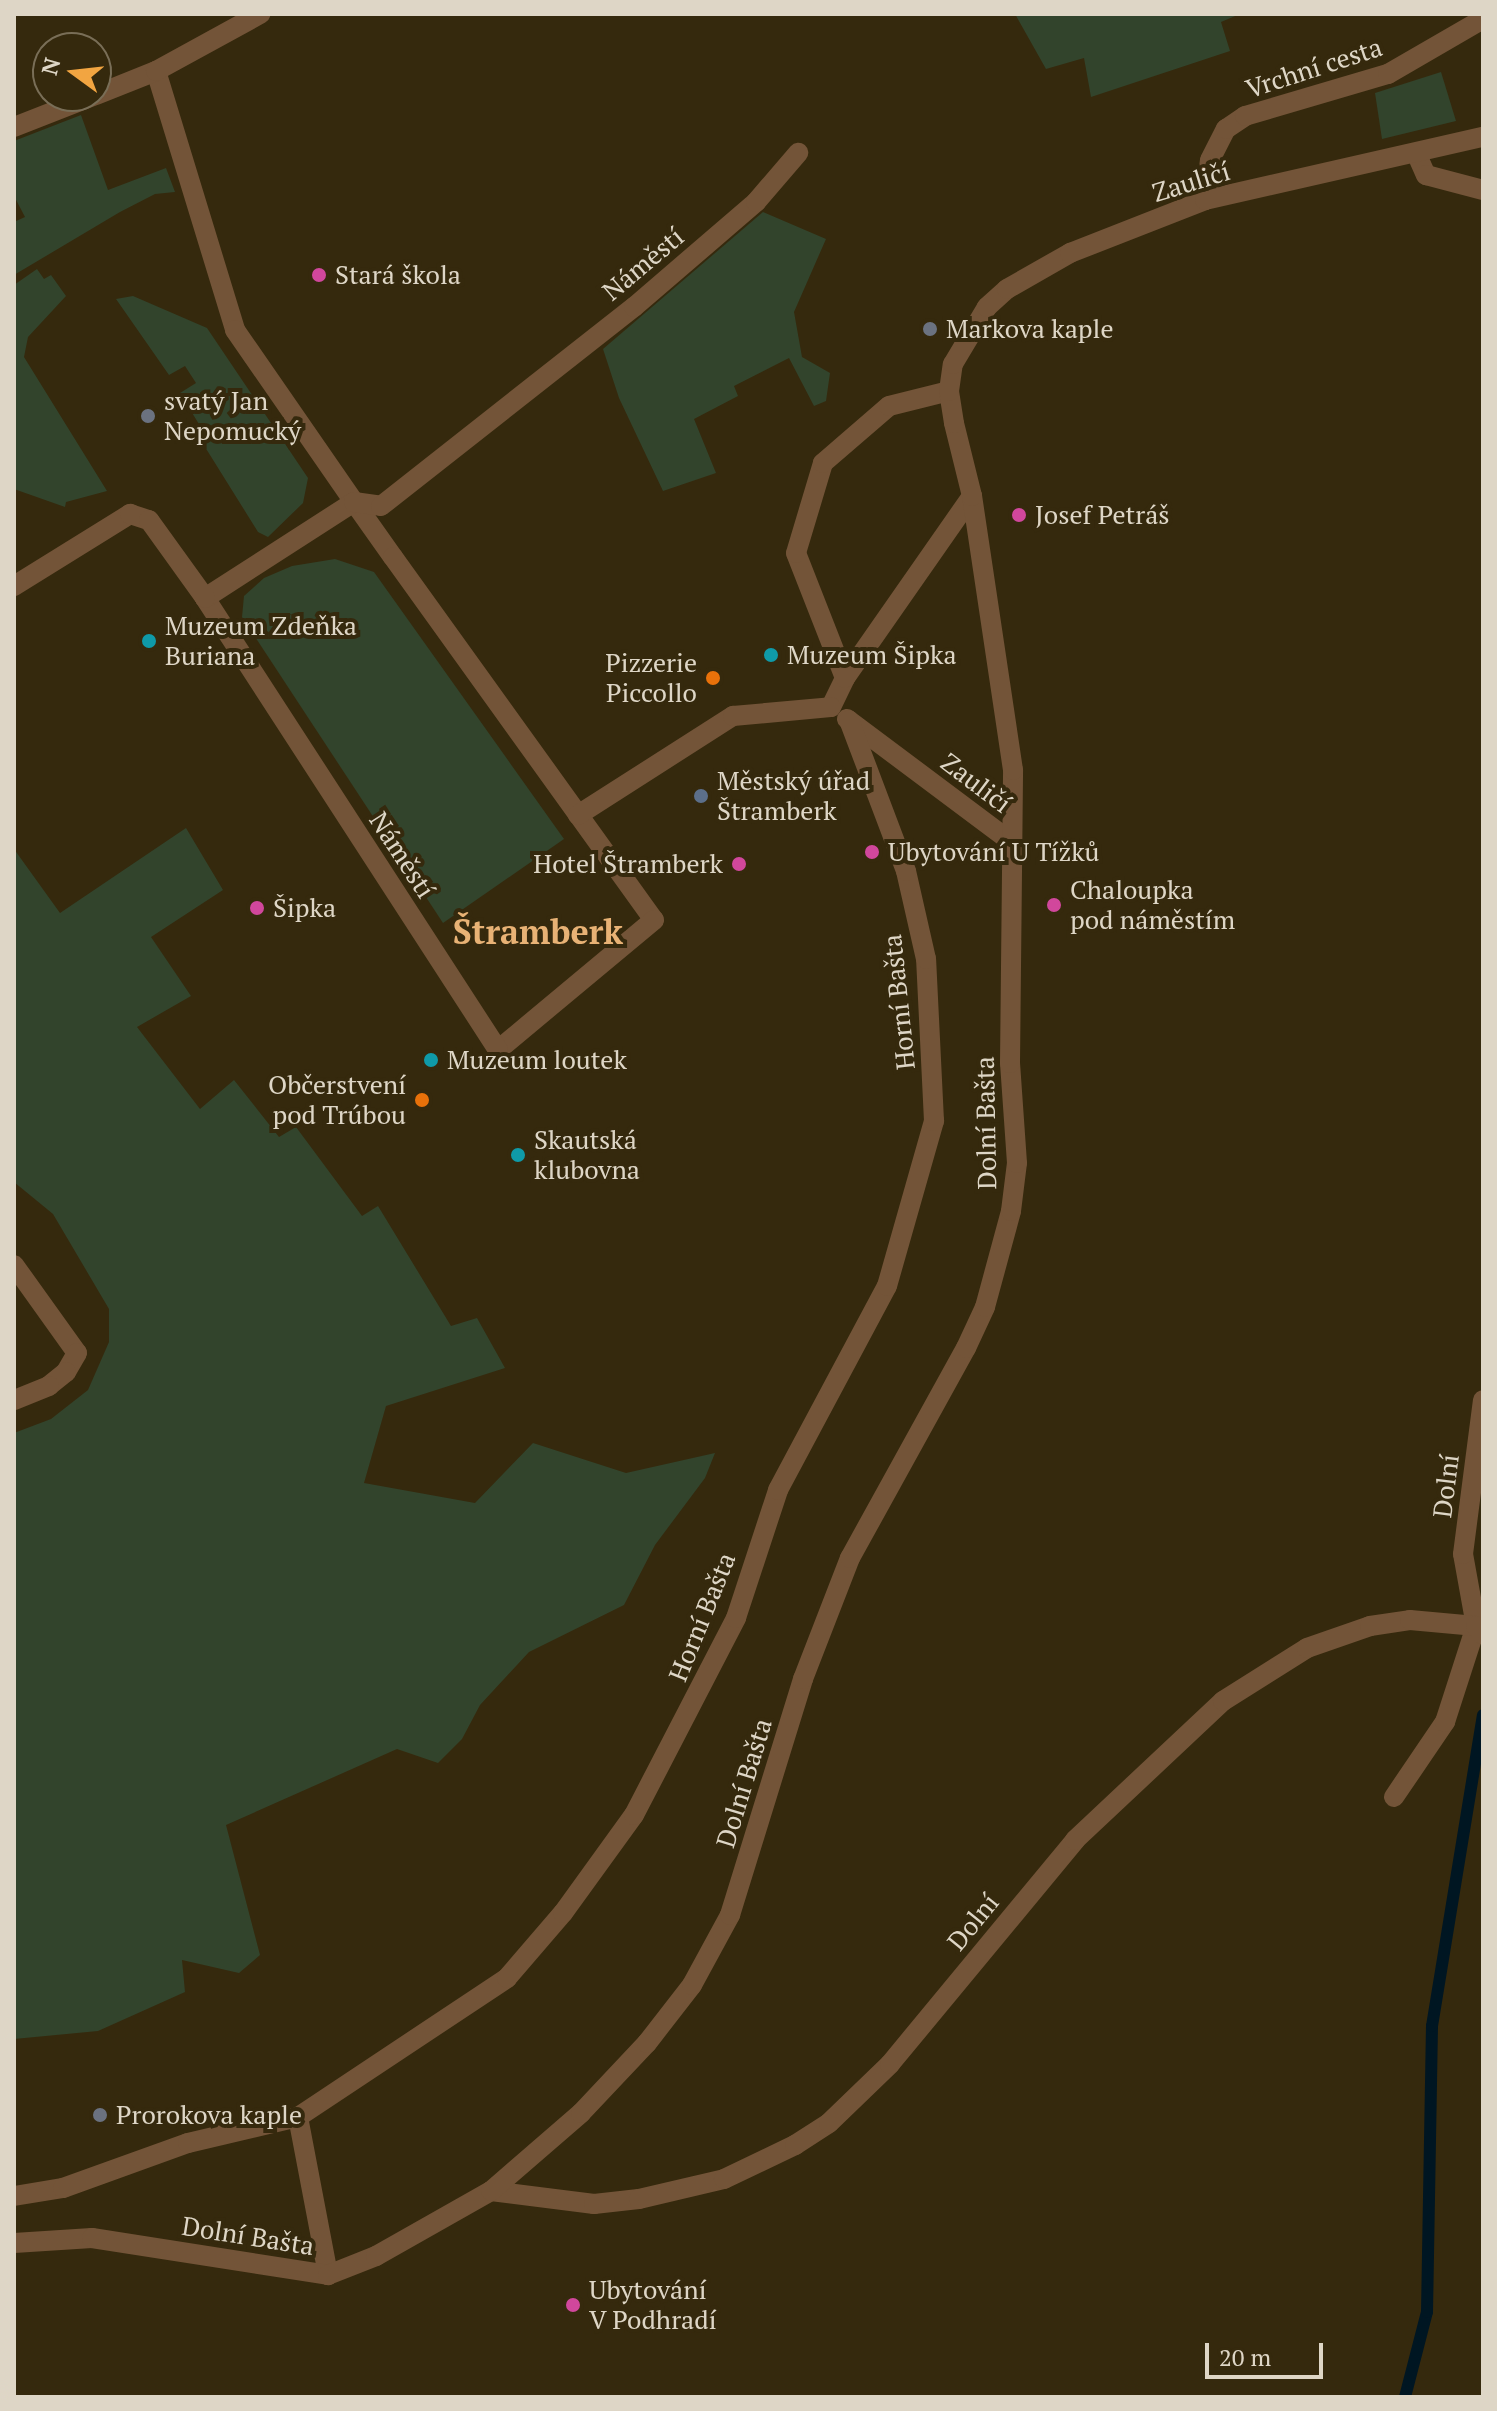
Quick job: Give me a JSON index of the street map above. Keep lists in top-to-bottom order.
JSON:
{
  "streets": {
    "street": [
      "Vrchní cesta",
      "Zauličí",
      "Náměstí",
      "Horní Bašta",
      "Dolní Bašta",
      "Dolní"
    ]
  },
  "crossings": [
    ["Vrchní cesta", "Zauličí"],
    ["Zauličí", "Horní Bašta"],
    ["Zauličí", "Dolní Bašta"],
    ["Dolní Bašta", "Dolní"]
  ],
  "districts": ["Štramberk"],
  "places": [
    "Stará škola",
    "Markova kaple",
    "svatý Jan Nepomucký",
    "Josef Petráš",
    "Muzeum Zdeňka Buriana",
    "Muzeum Šipka",
    "Pizzerie Piccollo",
    "Městský úřad Štramberk",
    "Ubytování U Tížků",
    "Hotel Štramberk",
    "Chaloupka pod náměstím",
    "Šipka",
    "Muzeum loutek",
    "Občerstvení pod Trúbou",
    "Skautská klubovna",
    "Prorokova kaple",
    "Ubytování V Podhradí"
  ],
  "scale_bar": "20 m",
  "north": "left"
}
